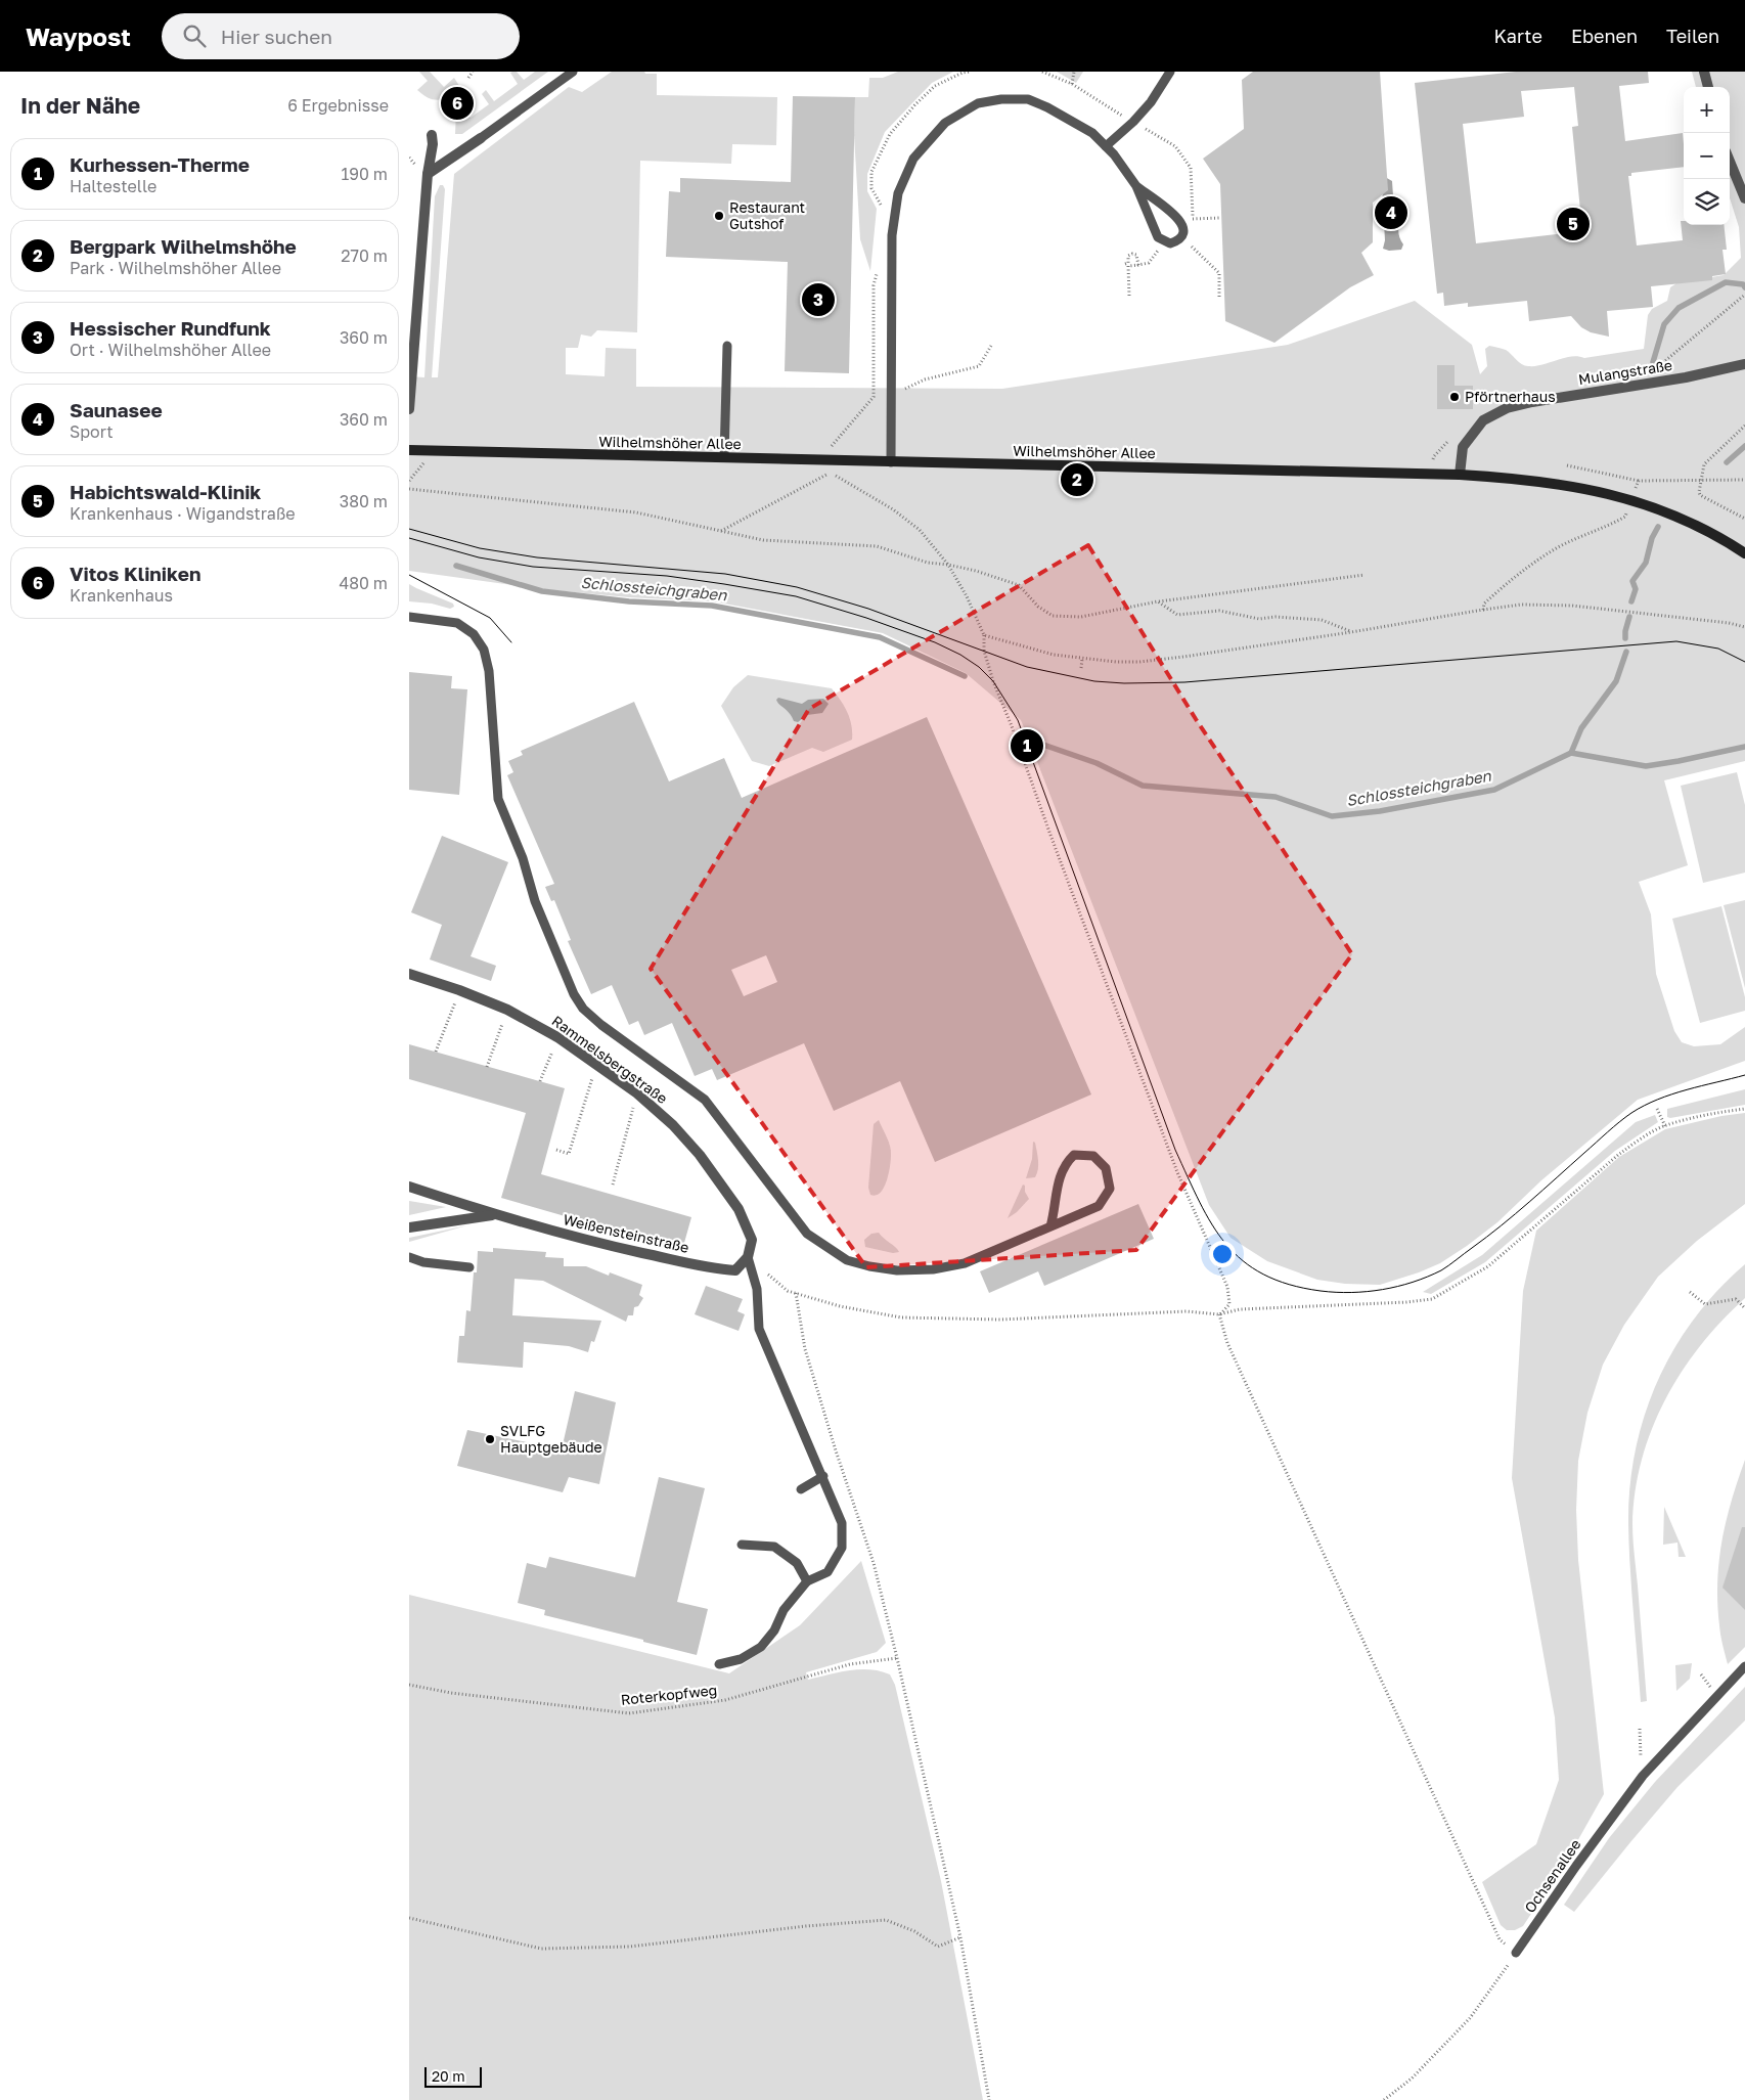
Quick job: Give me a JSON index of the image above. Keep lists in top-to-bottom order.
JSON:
{
  "streets": {
    "main road": ["Wilhelmshöher Allee"],
    "street": ["Mulangstraße", "Rammelsbergstraße", "Weißensteinstraße"],
    "lane": ["Ochsenallee"],
    "path": ["Roterkopfweg"]
  },
  "crossings": [
    ["Mulangstraße", "Wilhelmshöher Allee"],
    ["Rammelsbergstraße", "Weißensteinstraße"]
  ],
  "water": ["Schlossteichgraben"],
  "places": ["Restaurant Gutshof", "Pförtnerhaus", "SVLFG Hauptgebäude"],
  "scale_bar": "20 m",
  "page": {
    "header": "Waypost",
    "search": "Hier suchen",
    "nav": ["Karte", "Ebenen", "Teilen"],
    "heading": ["In der Nähe", "6 Ergebnisse"],
    "pins": [
      "6",
      "4",
      "5",
      "3",
      "2",
      "1"
    ],
    "map_buttons": ["+", "−"],
    "list": [
      {
        "mark": "1",
        "name": "Kurhessen-Therme",
        "note": "Haltestelle",
        "value": "190 m"
      },
      {
        "mark": "2",
        "name": "Bergpark Wilhelmshöhe",
        "note": "Park · Wilhelmshöher Allee",
        "value": "270 m"
      },
      {
        "mark": "3",
        "name": "Hessischer Rundfunk",
        "note": "Ort · Wilhelmshöher Allee",
        "value": "360 m"
      },
      {
        "mark": "4",
        "name": "Saunasee",
        "note": "Sport",
        "value": "360 m"
      },
      {
        "mark": "5",
        "name": "Habichtswald-Klinik",
        "note": "Krankenhaus · Wigandstraße",
        "value": "380 m"
      },
      {
        "mark": "6",
        "name": "Vitos Kliniken",
        "note": "Krankenhaus",
        "value": "480 m"
      }
    ],
    "scale": "20 m"
  }
}
